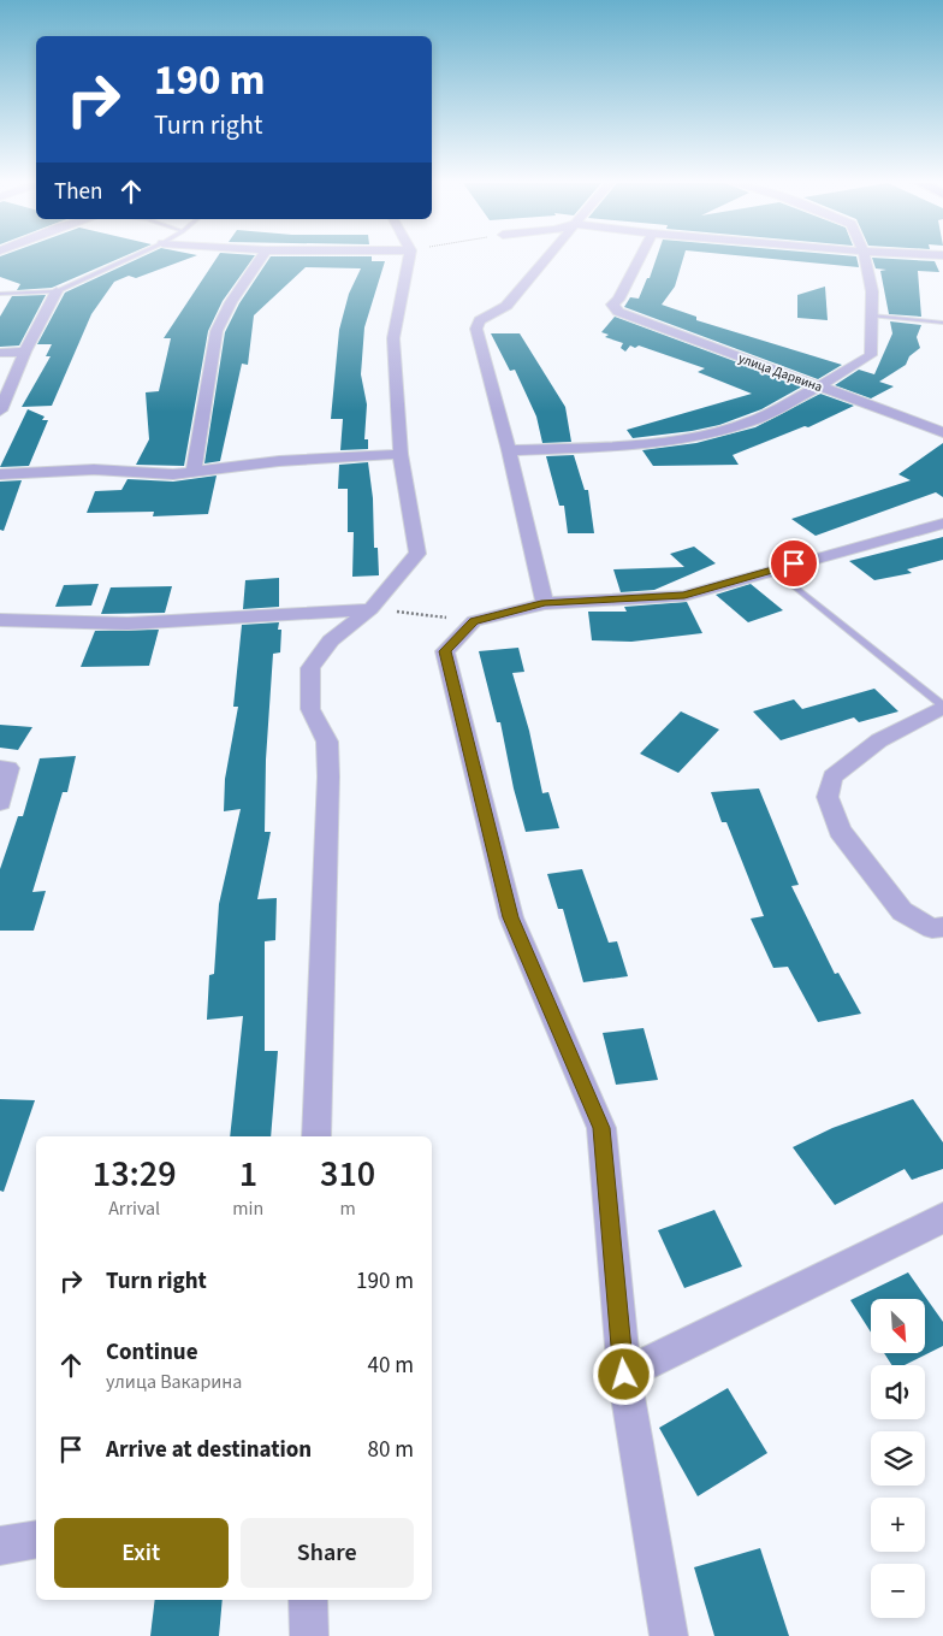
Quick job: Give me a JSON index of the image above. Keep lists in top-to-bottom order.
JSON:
{
  "streets": {
    "street": ["улица Дарвина"]
  },
  "north": "bottom right",
  "page": {
    "turn": ["190 m", "Turn right"],
    "then": "Then",
    "eta": [
      "13:29",
      "Arrival",
      "1",
      "min",
      "310",
      "m"
    ],
    "list": [
      {
        "name": "Turn right",
        "value": "190 m"
      },
      {
        "name": "Continue",
        "note": "улица Вакарина",
        "value": "40 m"
      },
      {
        "name": "Arrive at destination",
        "value": "80 m"
      }
    ],
    "map_buttons": ["+", "−"],
    "buttons": ["Exit", "Share"]
  }
}
